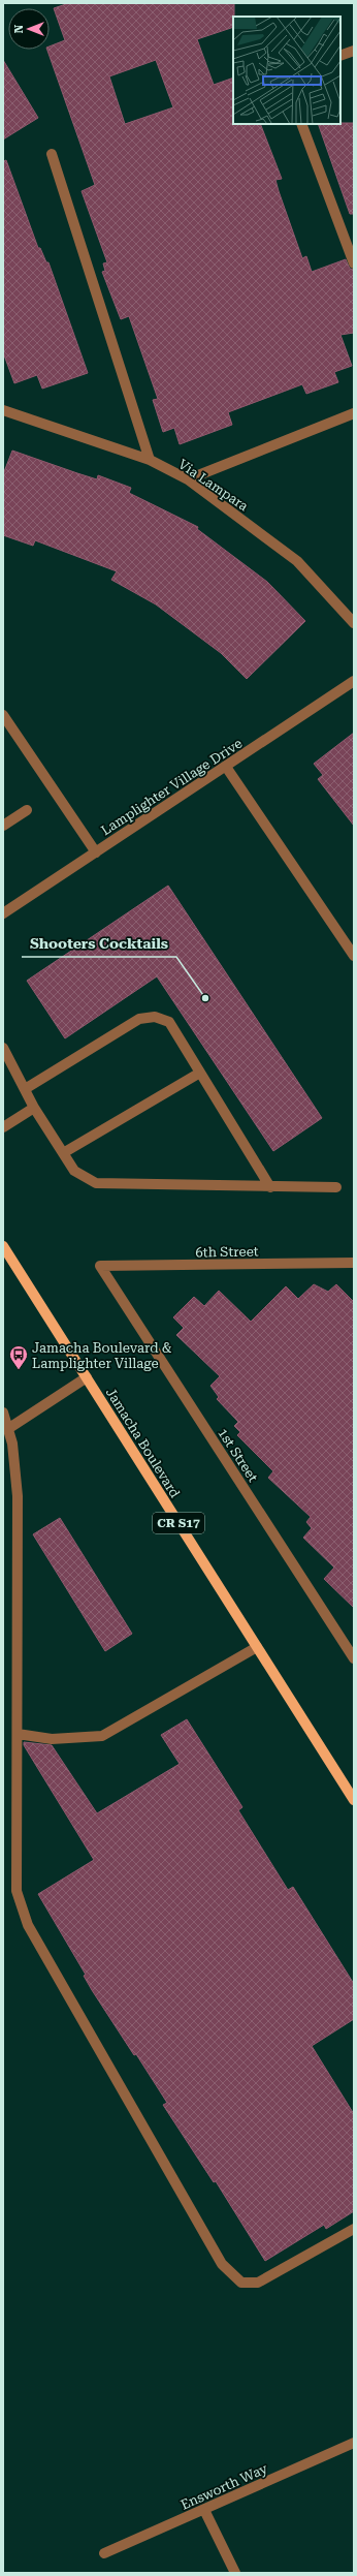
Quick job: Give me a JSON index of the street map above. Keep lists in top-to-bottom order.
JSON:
{
  "streets": {
    "main road": ["Jamacha Boulevard", "CR S17"],
    "street": [
      "Via Lampara",
      "Lamplighter Village Drive",
      "6th Street",
      "1st Street",
      "Ensworth Way"
    ]
  },
  "crossings": [
    ["6th Street", "1st Street"]
  ],
  "places": {
    "other": ["Shooters Cocktails"],
    "bus stop": ["Jamacha Boulevard & Lamplighter Village"]
  },
  "north": "left"
}
